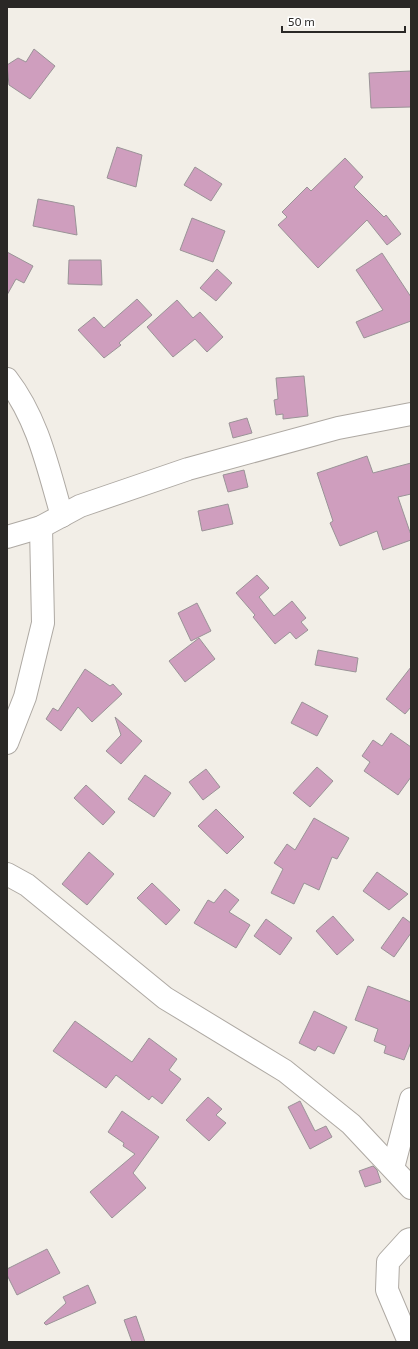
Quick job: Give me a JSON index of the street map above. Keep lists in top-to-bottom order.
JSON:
{
  "scale_bar": "50 m"
}
